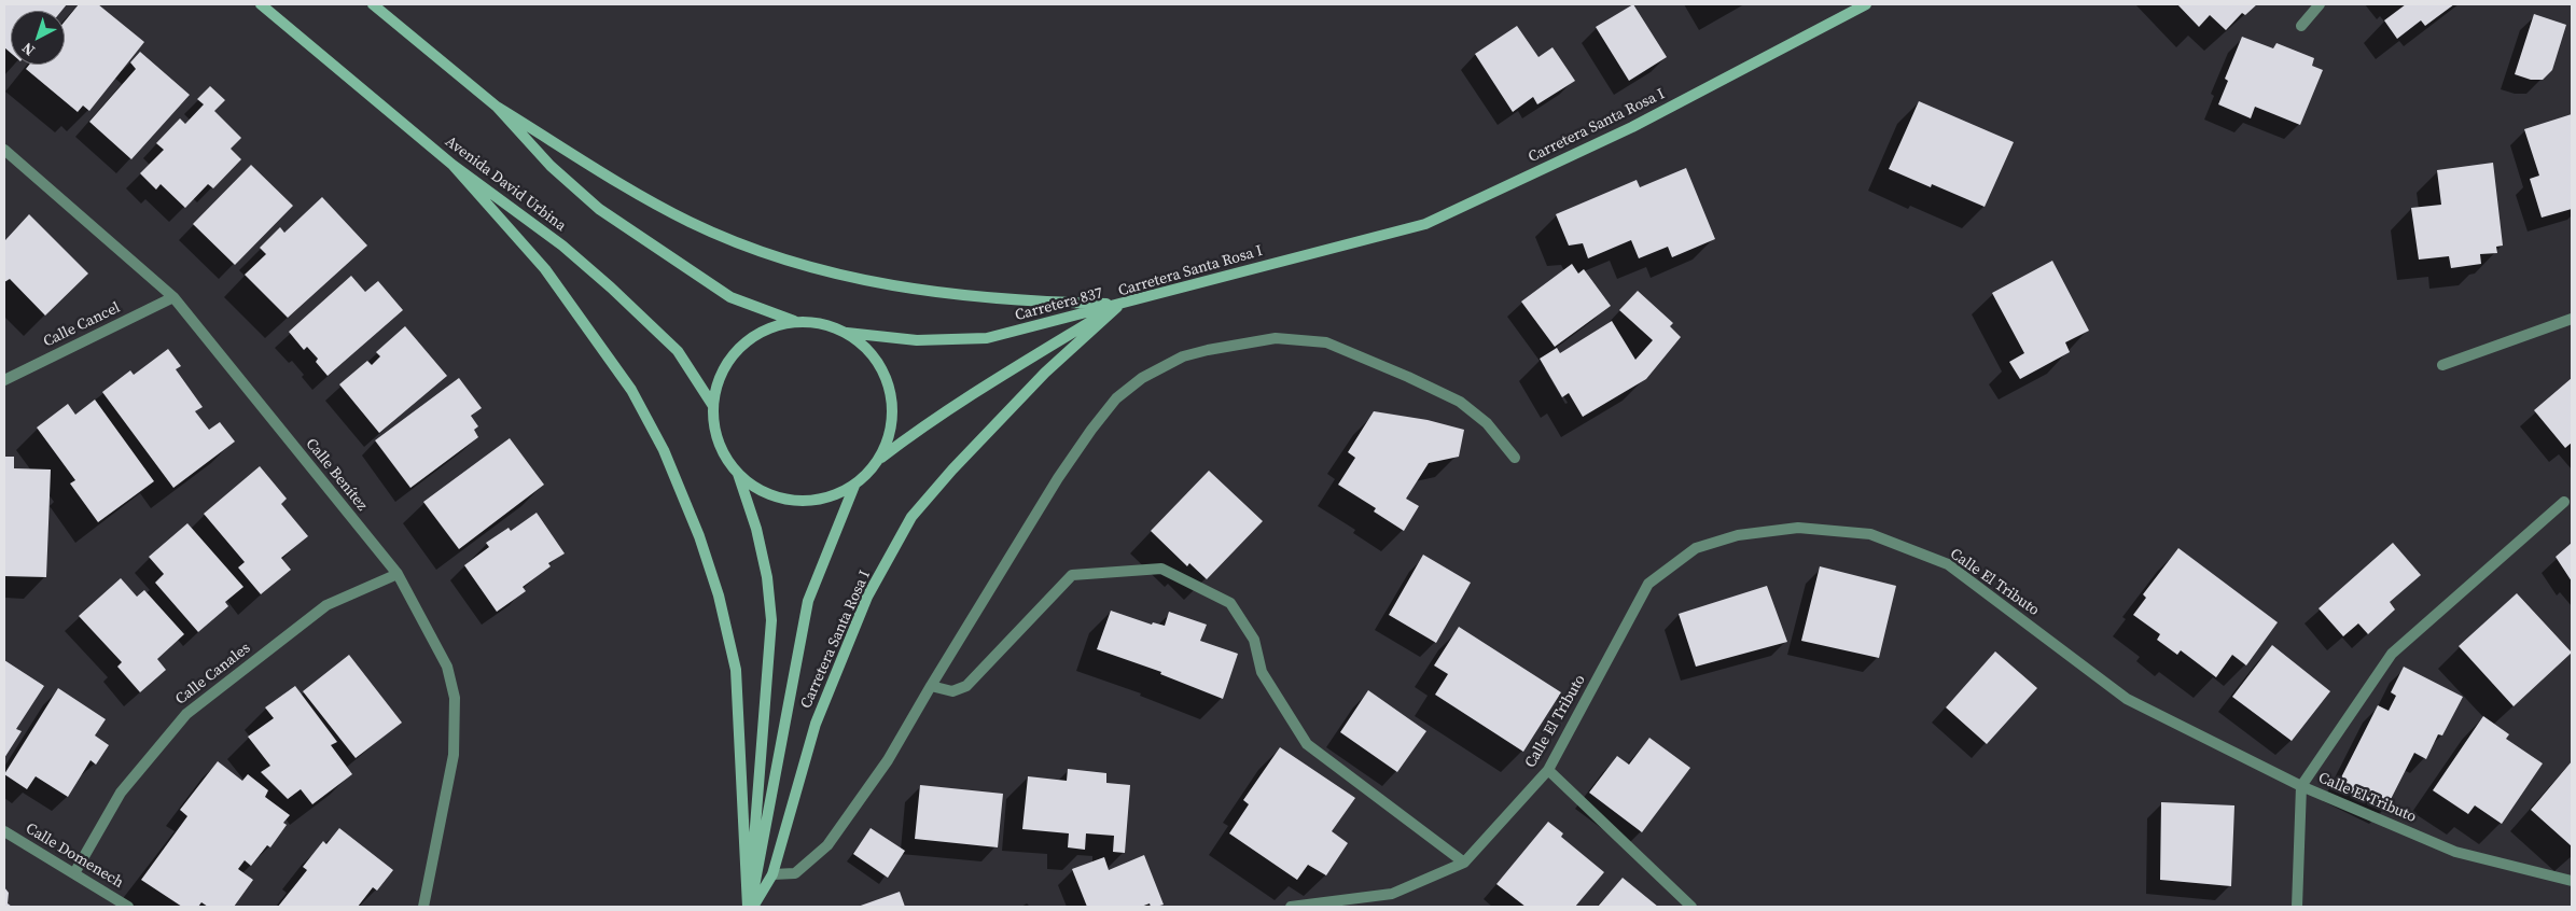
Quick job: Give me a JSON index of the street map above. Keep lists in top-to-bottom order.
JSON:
{
  "streets": {
    "street": [
      "Carretera Santa Rosa I",
      "Avenida David Urbina",
      "Carretera 837",
      "Calle Cancel",
      "Calle Benítez",
      "Calle El Tributo",
      "Calle Canales",
      "Calle Domenech"
    ]
  },
  "crossings": [
    ["Carretera Santa Rosa I", "Avenida David Urbina"],
    ["Carretera Santa Rosa I", "Carretera 837"],
    ["Avenida David Urbina", "Carretera 837"],
    ["Calle Cancel", "Calle Benítez"],
    ["Calle Benítez", "Calle Canales"],
    ["Calle Canales", "Calle Domenech"]
  ],
  "north": "bottom left"
}
